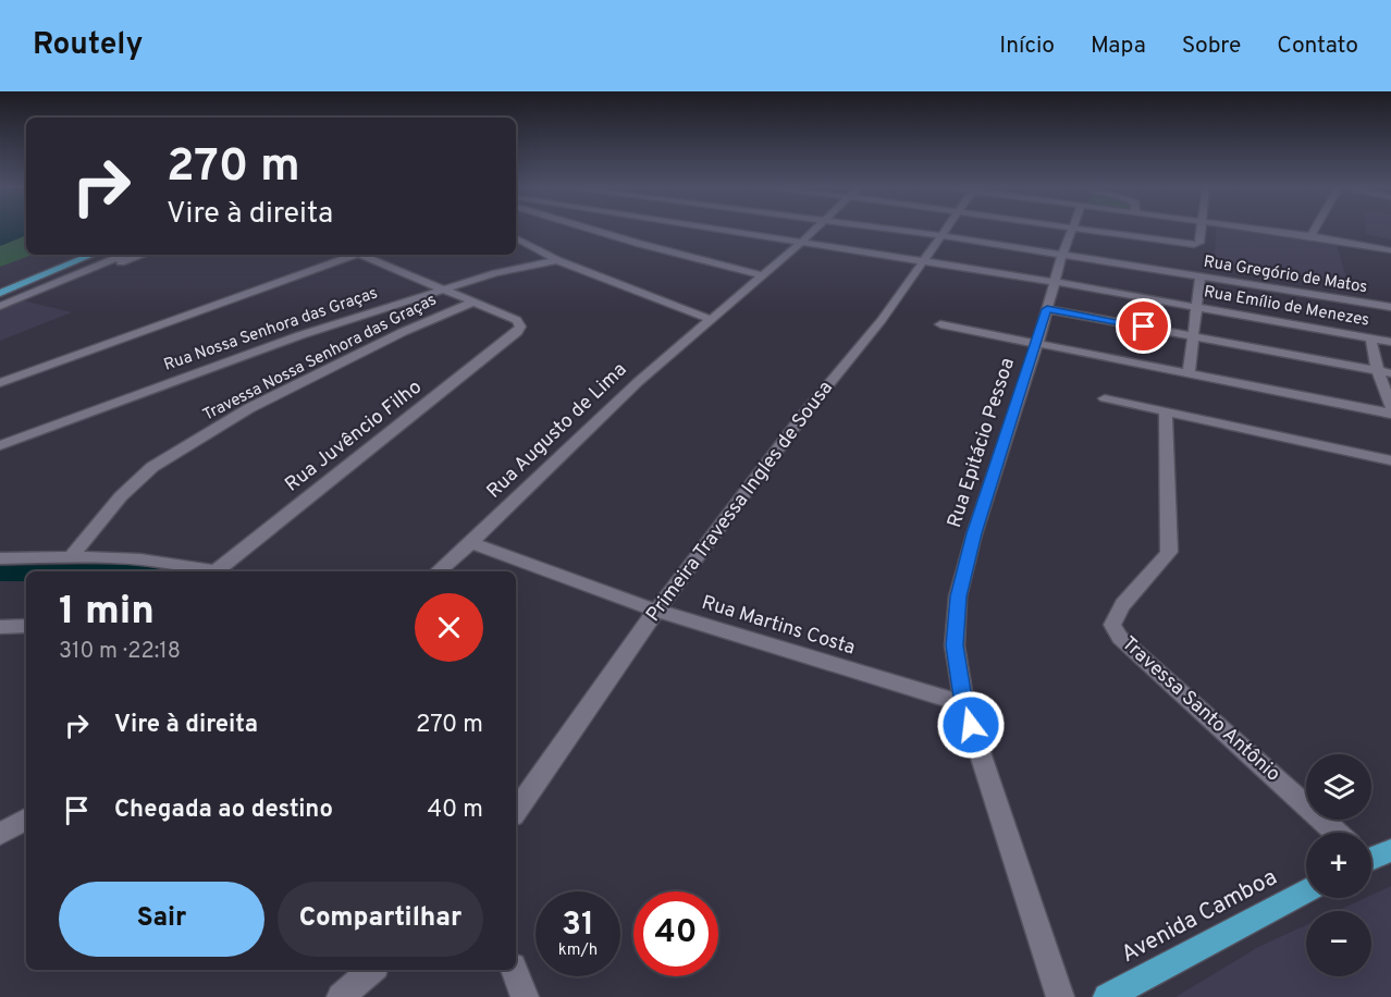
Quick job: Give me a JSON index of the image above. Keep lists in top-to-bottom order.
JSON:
{
  "streets": {
    "main road": ["Avenida Camboa"],
    "street": [
      "Rua Gregório de Matos",
      "Rua Emílio de Menezes",
      "Rua Nossa Senhora das Graças",
      "Travessa Nossa Senhora das Graças",
      "Rua Augusto de Lima",
      "Rua Juvêncio Filho",
      "Rua Epitácio Pessoa",
      "Primeira Travessa Ingles de Sousa",
      "Rua Martins Costa",
      "Travessa Santo Antônio"
    ]
  },
  "crossings": [
    ["Rua Gregório de Matos", "Rua Epitácio Pessoa"],
    ["Rua Gregório de Matos", "Primeira Travessa Ingles de Sousa"],
    ["Rua Emílio de Menezes", "Rua Augusto de Lima"],
    ["Rua Emílio de Menezes", "Rua Epitácio Pessoa"],
    ["Rua Emílio de Menezes", "Primeira Travessa Ingles de Sousa"],
    ["Rua Nossa Senhora das Graças", "Travessa Nossa Senhora das Graças"],
    ["Travessa Nossa Senhora das Graças", "Rua Juvêncio Filho"],
    ["Rua Augusto de Lima", "Rua Martins Costa"],
    ["Rua Epitácio Pessoa", "Rua Martins Costa"],
    ["Primeira Travessa Ingles de Sousa", "Rua Martins Costa"]
  ],
  "page": {
    "header": "Routely",
    "nav": [
      "Início",
      "Mapa",
      "Sobre",
      "Contato"
    ],
    "turn": ["270 m", "Vire à direita"],
    "heading": ["1 min", "310 m · 22:18"],
    "list": [
      {
        "name": "Vire à direita",
        "value": "270 m"
      },
      {
        "name": "Chegada ao destino",
        "value": "40 m"
      }
    ],
    "map_buttons": ["+", "−"],
    "buttons": ["Sair", "Compartilhar"],
    "speed": "31 km/h",
    "limit": "40"
  }
}
